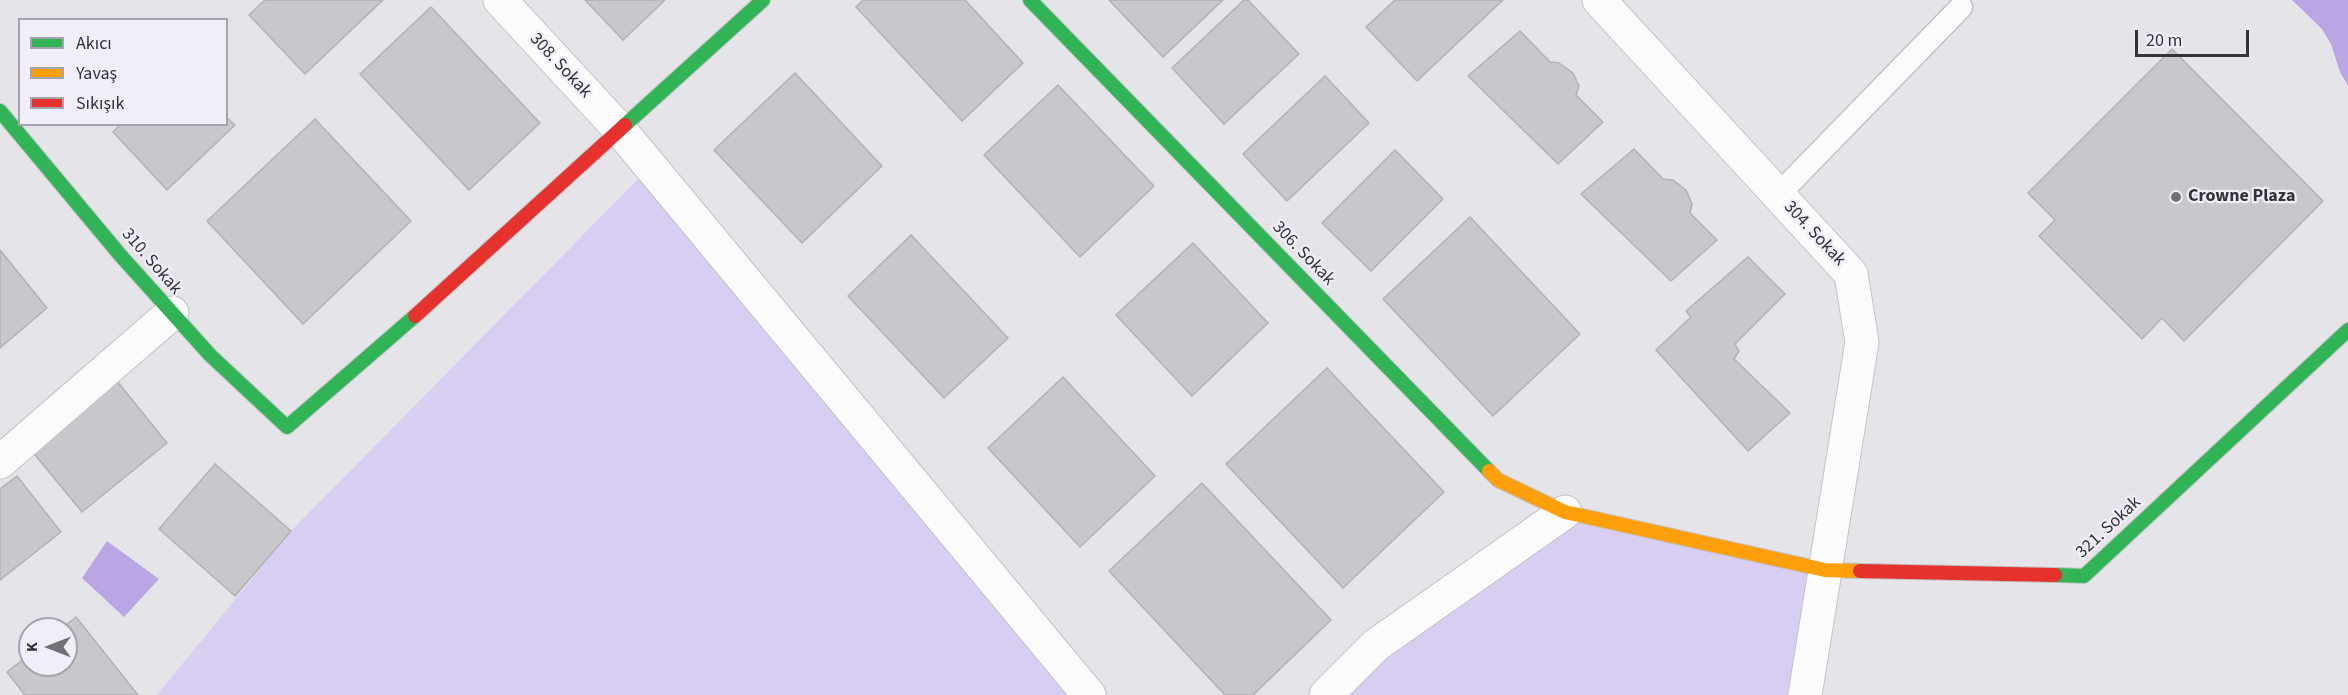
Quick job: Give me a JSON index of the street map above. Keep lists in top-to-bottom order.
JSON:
{
  "streets": {
    "street": [
      "308. Sokak",
      "304. Sokak",
      "306. Sokak",
      "310. Sokak",
      "321. Sokak"
    ]
  },
  "crossings": [
    ["308. Sokak", "310. Sokak"],
    ["304. Sokak", "306. Sokak"],
    ["304. Sokak", "321. Sokak"],
    ["306. Sokak", "321. Sokak"]
  ],
  "places": ["Crowne Plaza"],
  "legend": ["Akıcı", "Yavaş", "Sıkışık"],
  "scale_bar": "20 m",
  "north": "left"
}
